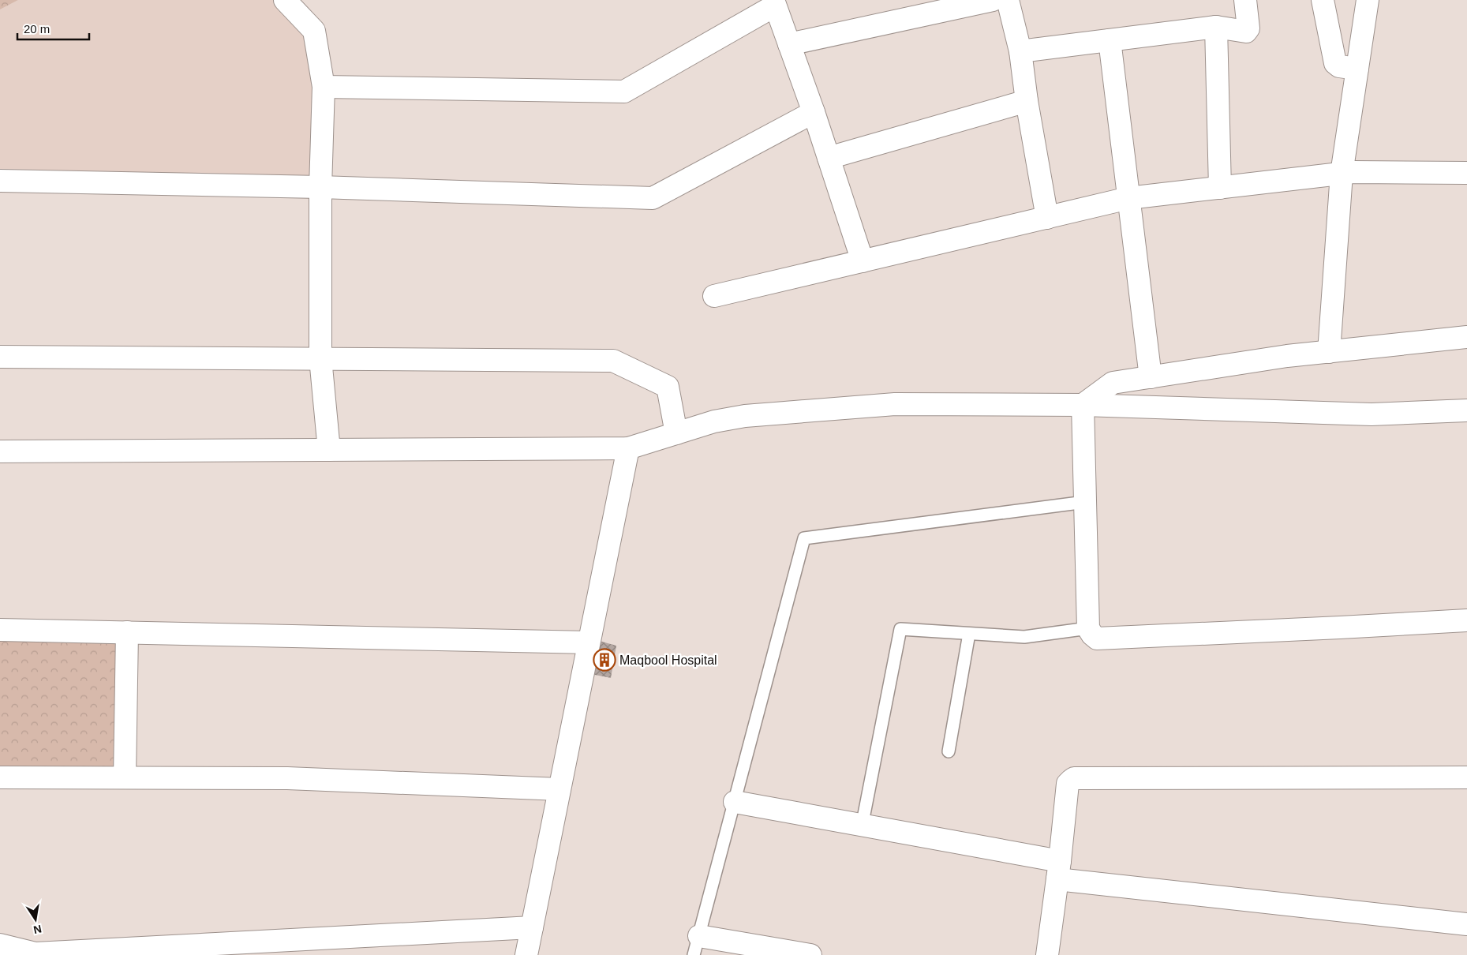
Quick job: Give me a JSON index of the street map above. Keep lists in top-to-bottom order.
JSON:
{
  "places": {
    "building": ["Maqbool Hospital"]
  },
  "scale_bar": "20 m",
  "north": "bottom"
}
